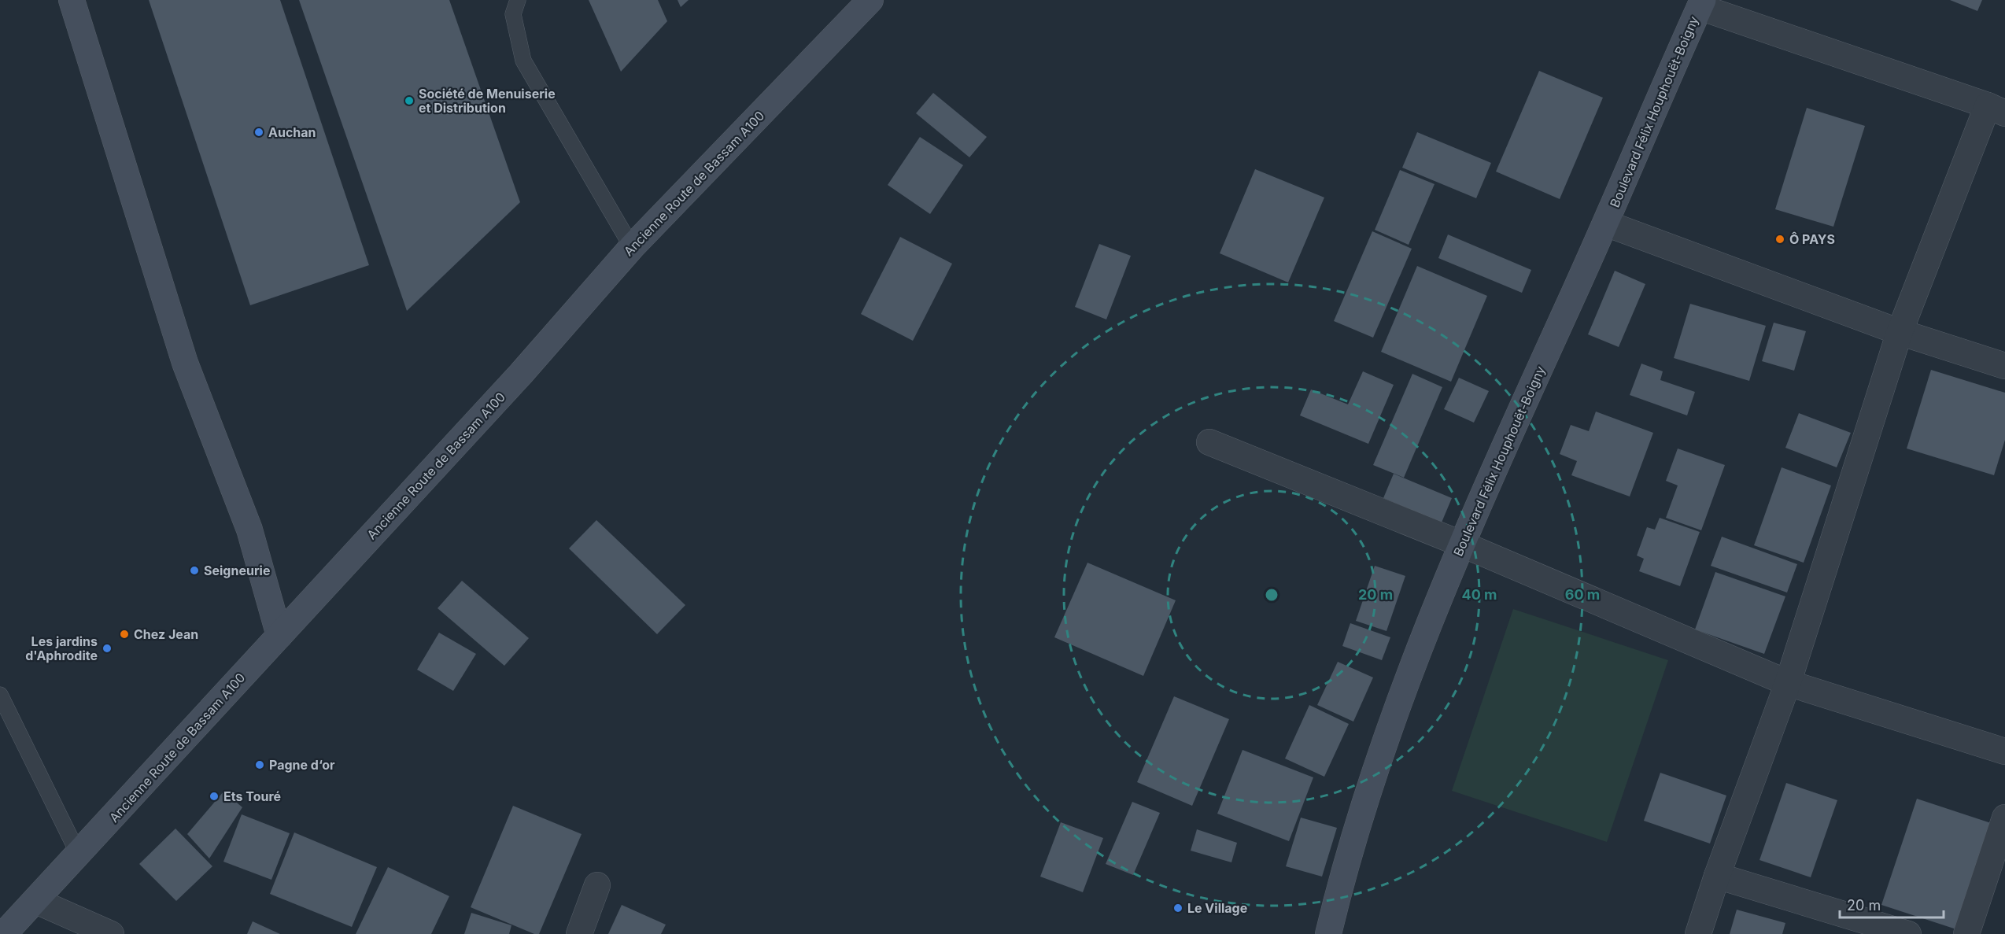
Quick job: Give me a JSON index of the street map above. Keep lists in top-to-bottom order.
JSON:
{
  "streets": {
    "street": ["Boulevard Félix Houphouët-Boigny", "Ancienne Route de Bassam A100"]
  },
  "places": [
    "Société de Menuiserie et Distribution",
    "Auchan",
    "Ô PAYS",
    "Seigneurie",
    "Chez Jean",
    "Les jardins d'Aphrodite",
    "Pagne d‘or",
    "Ets Touré",
    "Le Village"
  ],
  "scale_bar": "20 m",
  "rings": ["20 m", "40 m", "60 m"]
}
